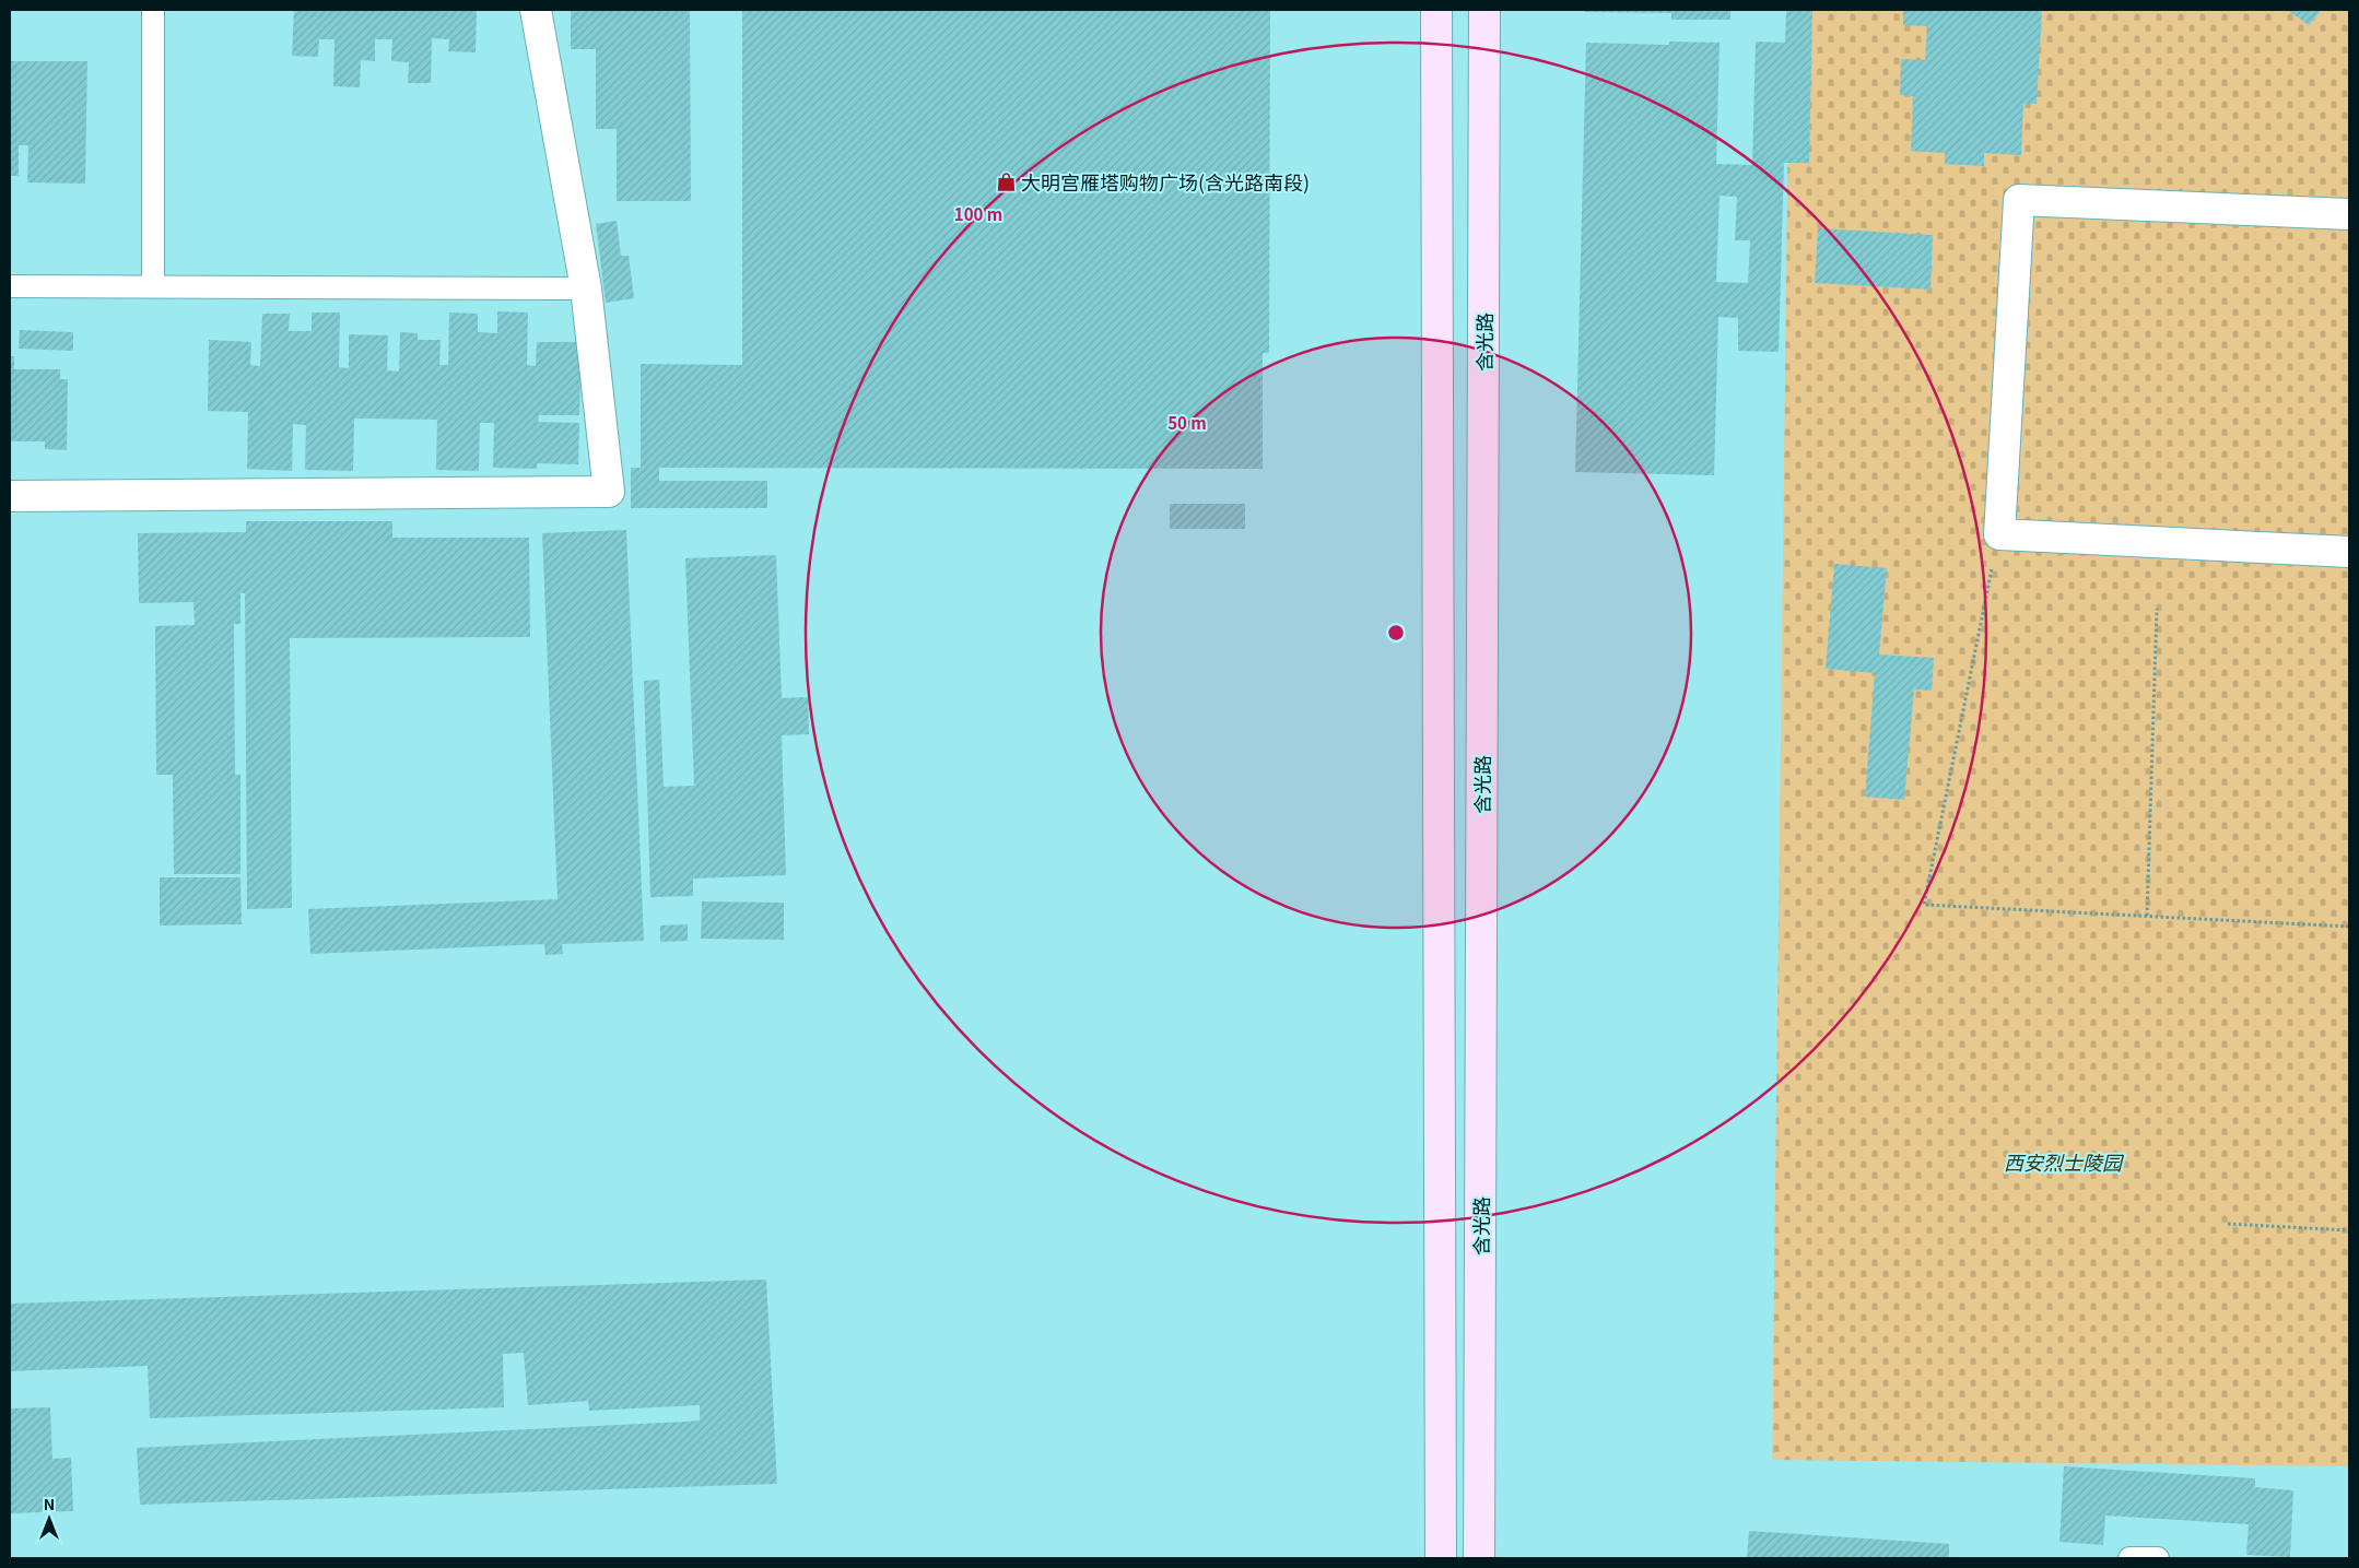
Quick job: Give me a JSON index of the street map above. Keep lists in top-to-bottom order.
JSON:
{
  "streets": {
    "street": ["含光路"]
  },
  "parks": ["西安烈士陵园"],
  "places": {
    "shop": ["大明宫雁塔购物广场(含光路南段)"]
  },
  "north": "top",
  "rings": ["100 m", "50 m"]
}
